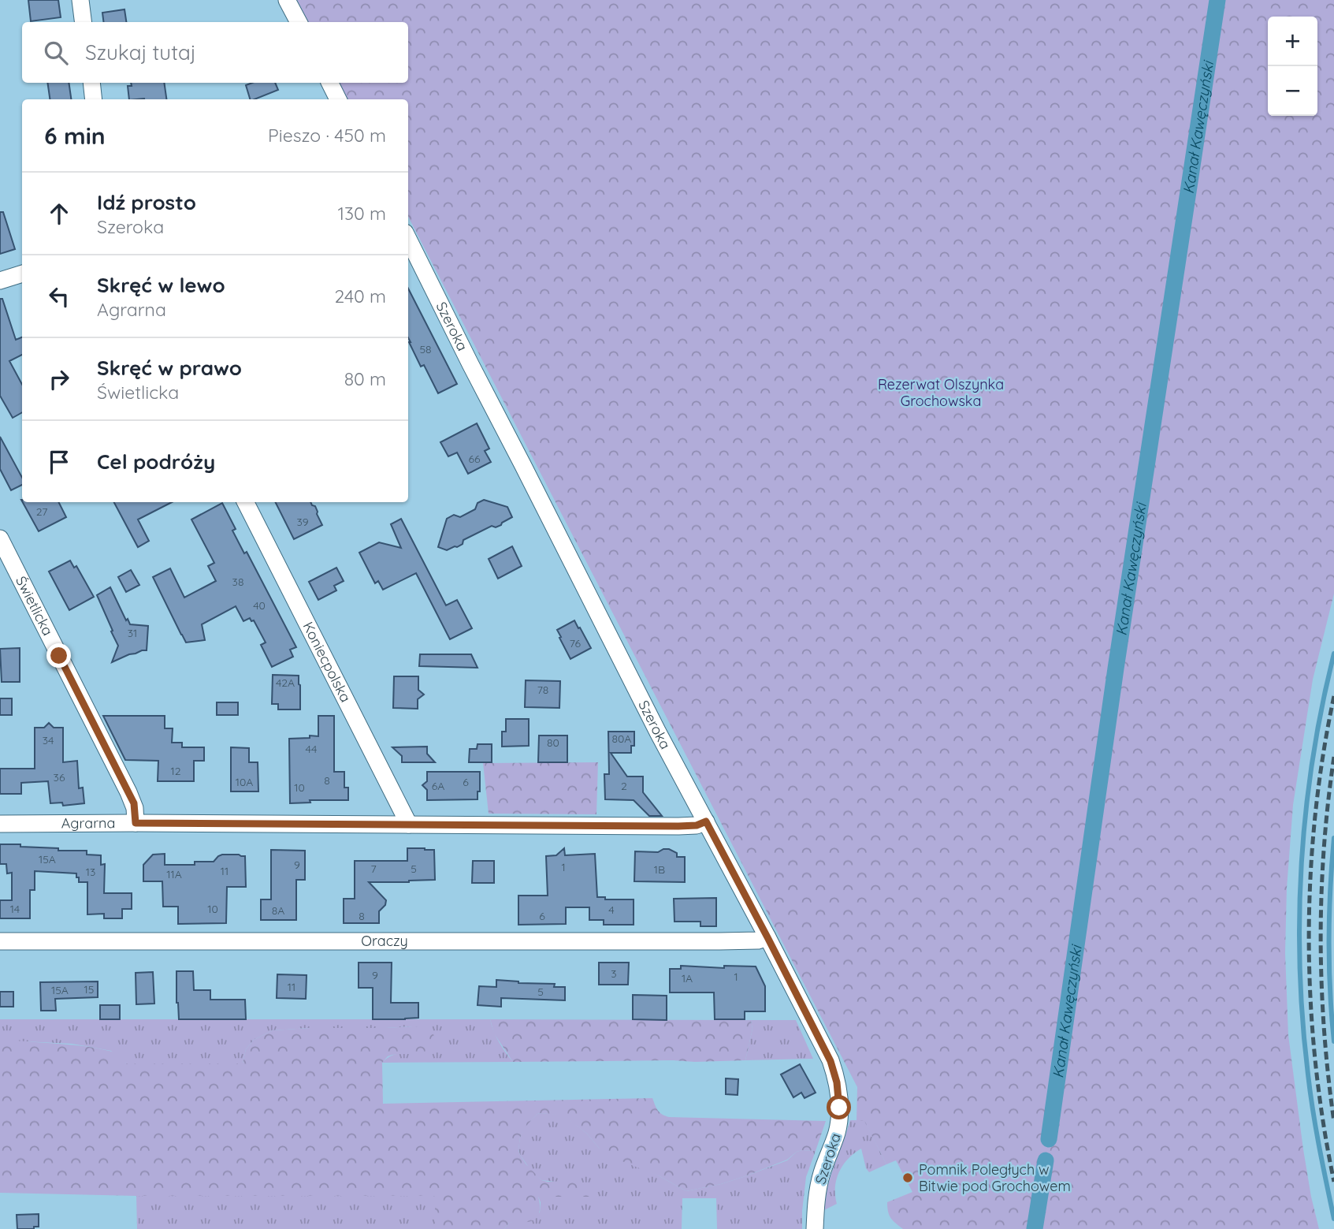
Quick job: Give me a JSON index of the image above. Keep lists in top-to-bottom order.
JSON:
{
  "streets": {
    "street": [
      "Szeroka",
      "Świetlicka",
      "Koniecpolska",
      "Agrarna",
      "Oraczy"
    ]
  },
  "crossings": [
    ["Szeroka", "Agrarna"],
    ["Szeroka", "Oraczy"],
    ["Świetlicka", "Agrarna"],
    ["Koniecpolska", "Agrarna"]
  ],
  "water": ["Kanał Kawęczyński"],
  "parks": ["Rezerwat Olszynka Grochowska"],
  "places": ["Pomnik Poległych w Bitwie pod Grochowem"],
  "house_numbers": [
    "58",
    "66",
    "27",
    "39",
    "38",
    "40",
    "31",
    "76",
    "42A",
    "78",
    "80A",
    "34",
    "80",
    "44",
    "12",
    "36",
    "8",
    "10A",
    "6",
    "6A",
    "2",
    "10",
    "15A",
    "9",
    "1",
    "7",
    "5",
    "1B",
    "11",
    "13",
    "11A",
    "14",
    "10",
    "4",
    "8A",
    "8",
    "6",
    "3",
    "9",
    "1",
    "1A",
    "11",
    "15",
    "15A",
    "5"
  ],
  "page": {
    "map_buttons": ["+", "−"],
    "search": "Szukaj tutaj",
    "heading": ["6 min", "Pieszo · 450 m"],
    "list": [
      ["Idź prosto", "Szeroka", "130 m"],
      ["Skręć w lewo", "Agrarna", "240 m"],
      ["Skręć w prawo", "Świetlicka", "80 m"],
      "Cel podróży"
    ]
  }
}
